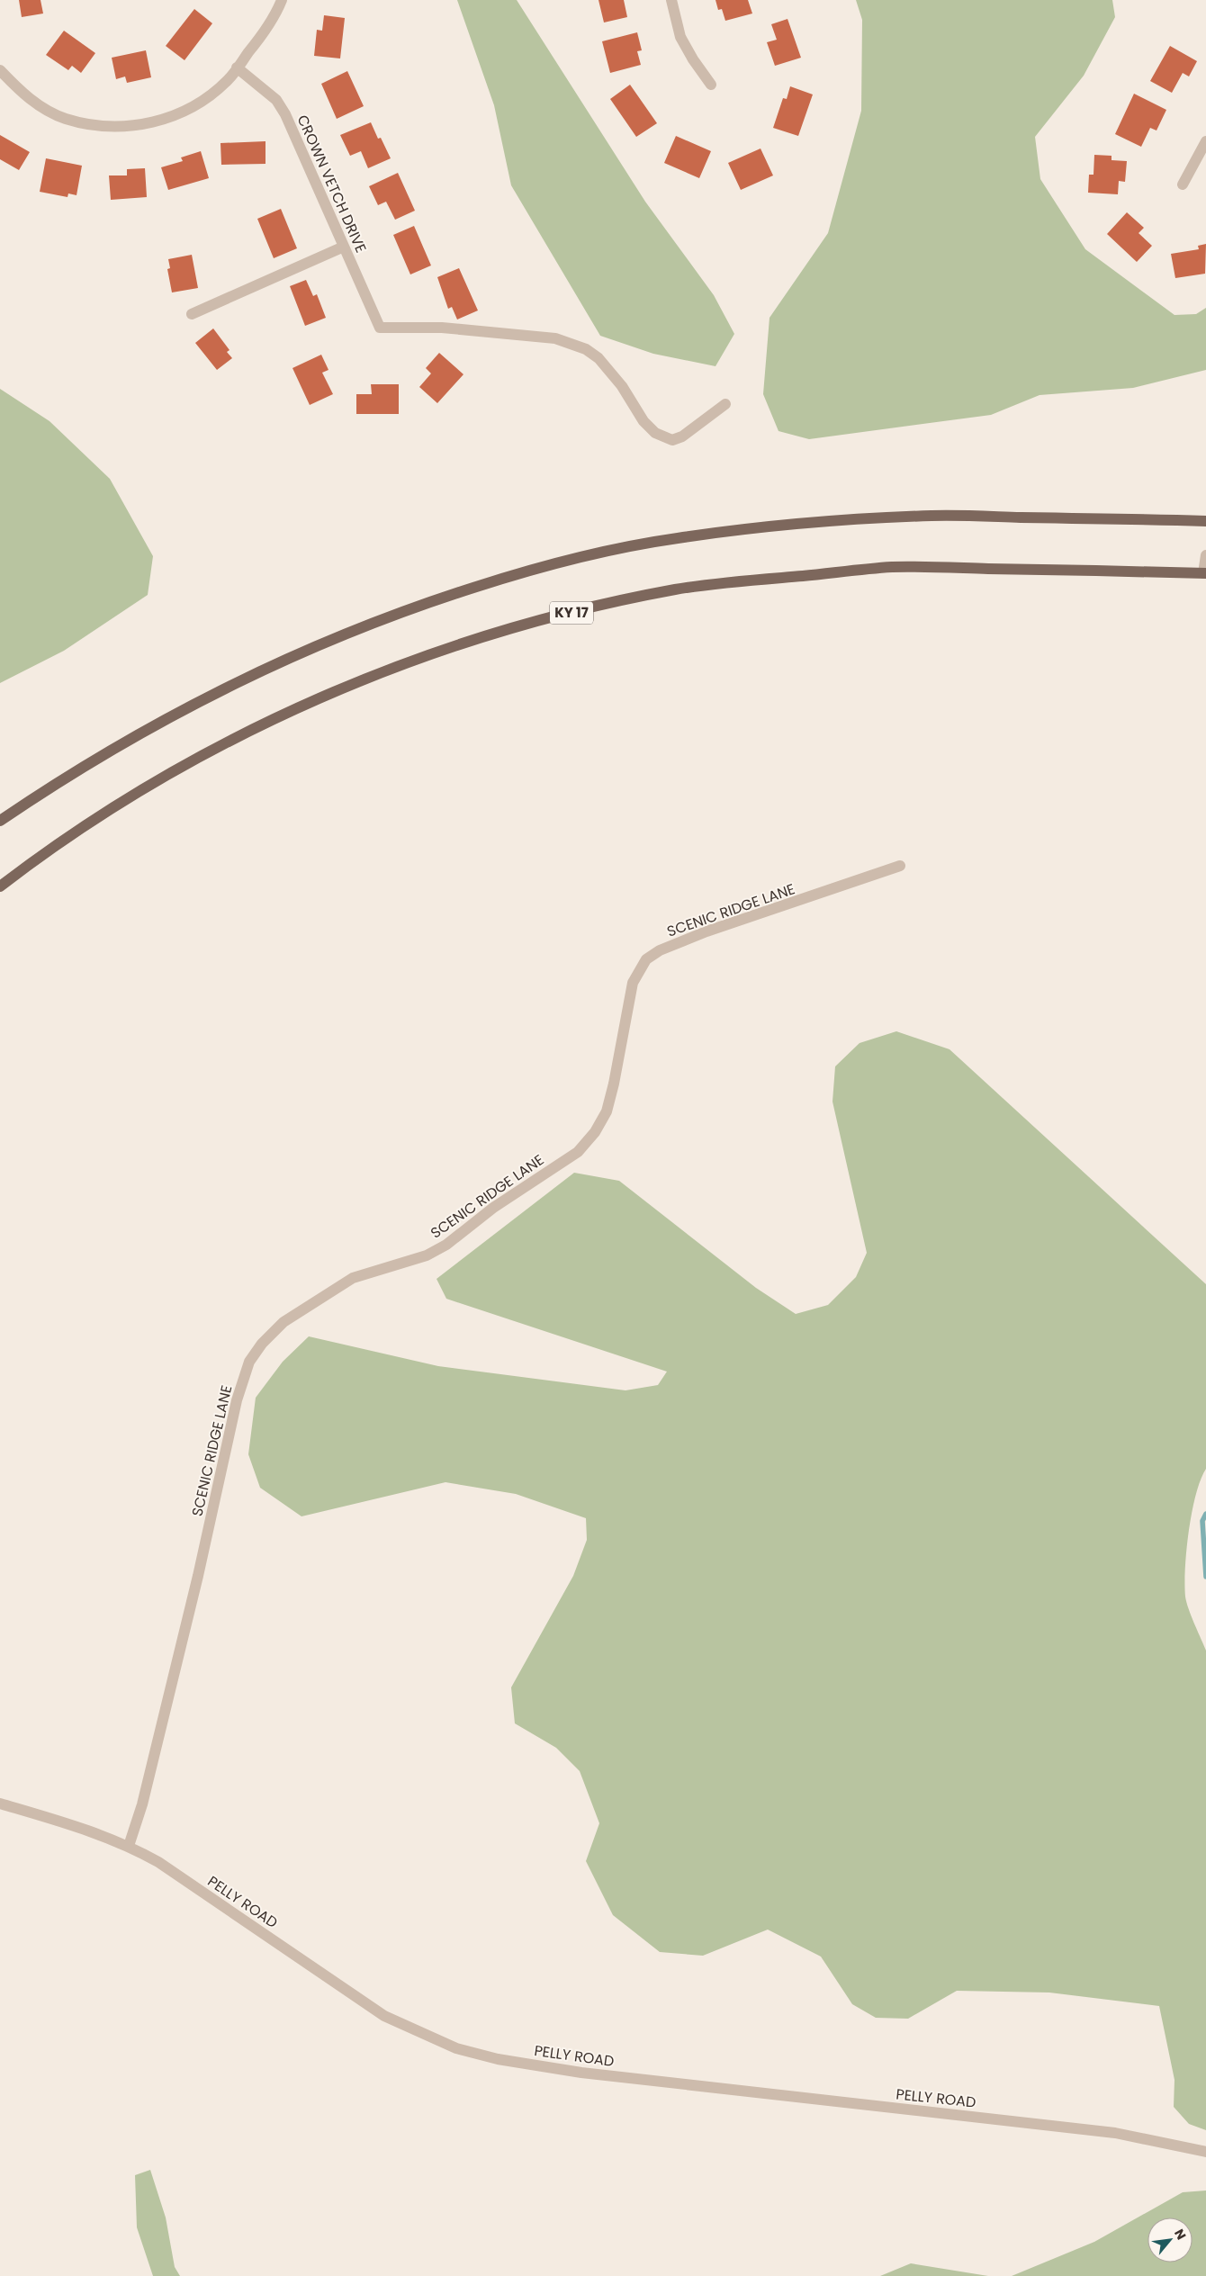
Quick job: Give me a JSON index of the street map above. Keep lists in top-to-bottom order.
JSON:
{
  "streets": {
    "main road": ["KY 17"],
    "street": ["CROWN VETCH DRIVE", "SCENIC RIDGE LANE", "PELLY ROAD"]
  },
  "crossings": [
    ["SCENIC RIDGE LANE", "PELLY ROAD"]
  ],
  "north": "top right"
}
